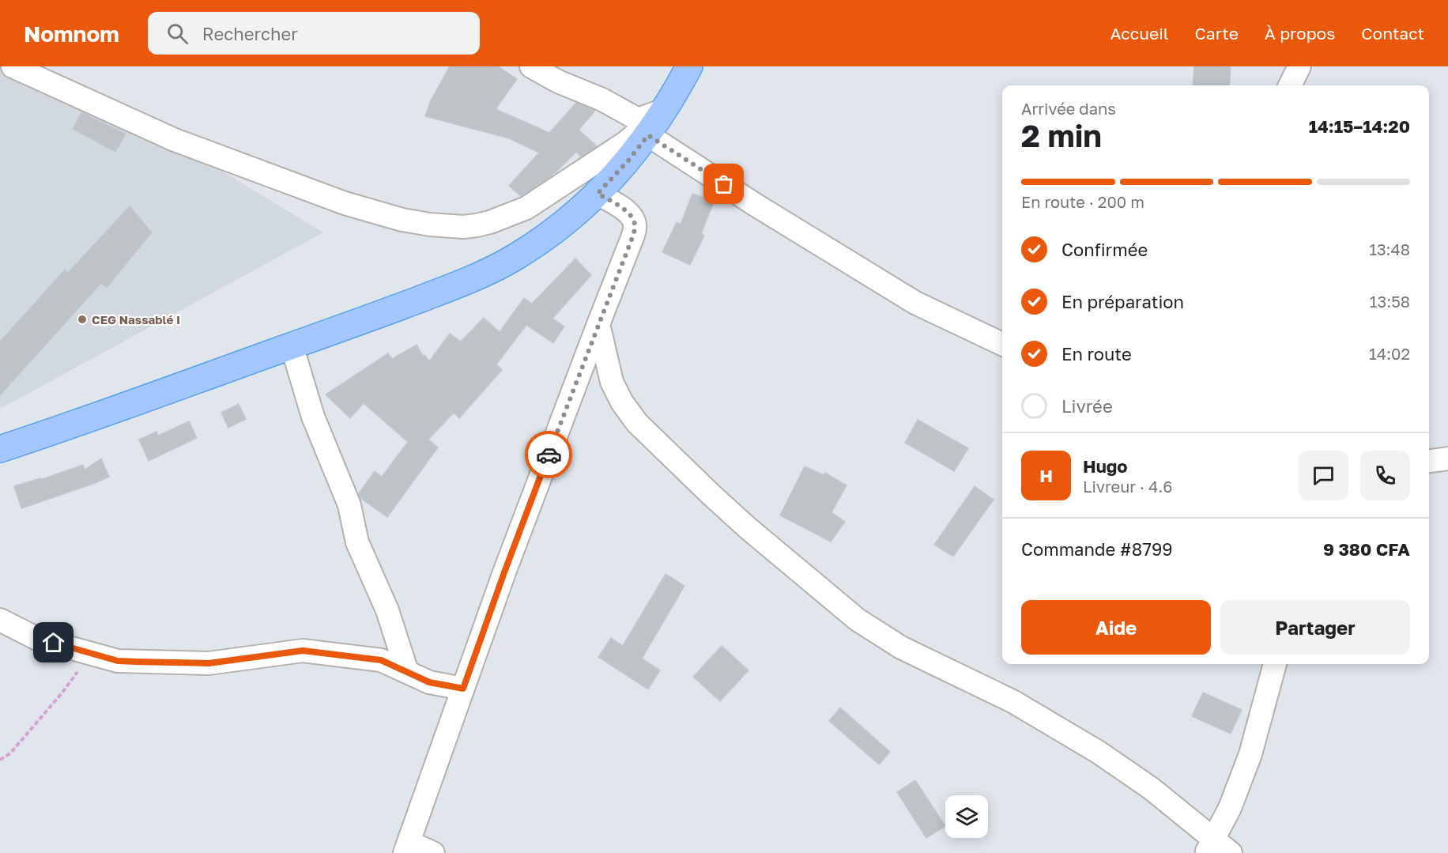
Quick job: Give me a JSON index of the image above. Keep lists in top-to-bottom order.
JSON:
{
  "places": ["CEG Nassablé I"],
  "page": {
    "header": "Nomnom",
    "search": "Rechercher",
    "nav": [
      "Accueil",
      "Carte",
      "À propos",
      "Contact"
    ],
    "heading": ["2 min", "Arrivée dans", "14:15–14:20"],
    "panel": [
      "Hugo",
      "Livreur · 4.6",
      "Commande #8799",
      "9 380 CFA"
    ],
    "bar": "En route · 200 m",
    "list": [
      ["Confirmée", "13:48"],
      ["En préparation", "13:58"],
      ["En route", "14:02"],
      "Livrée"
    ],
    "round": "H",
    "buttons": ["Aide", "Partager"]
  }
}
